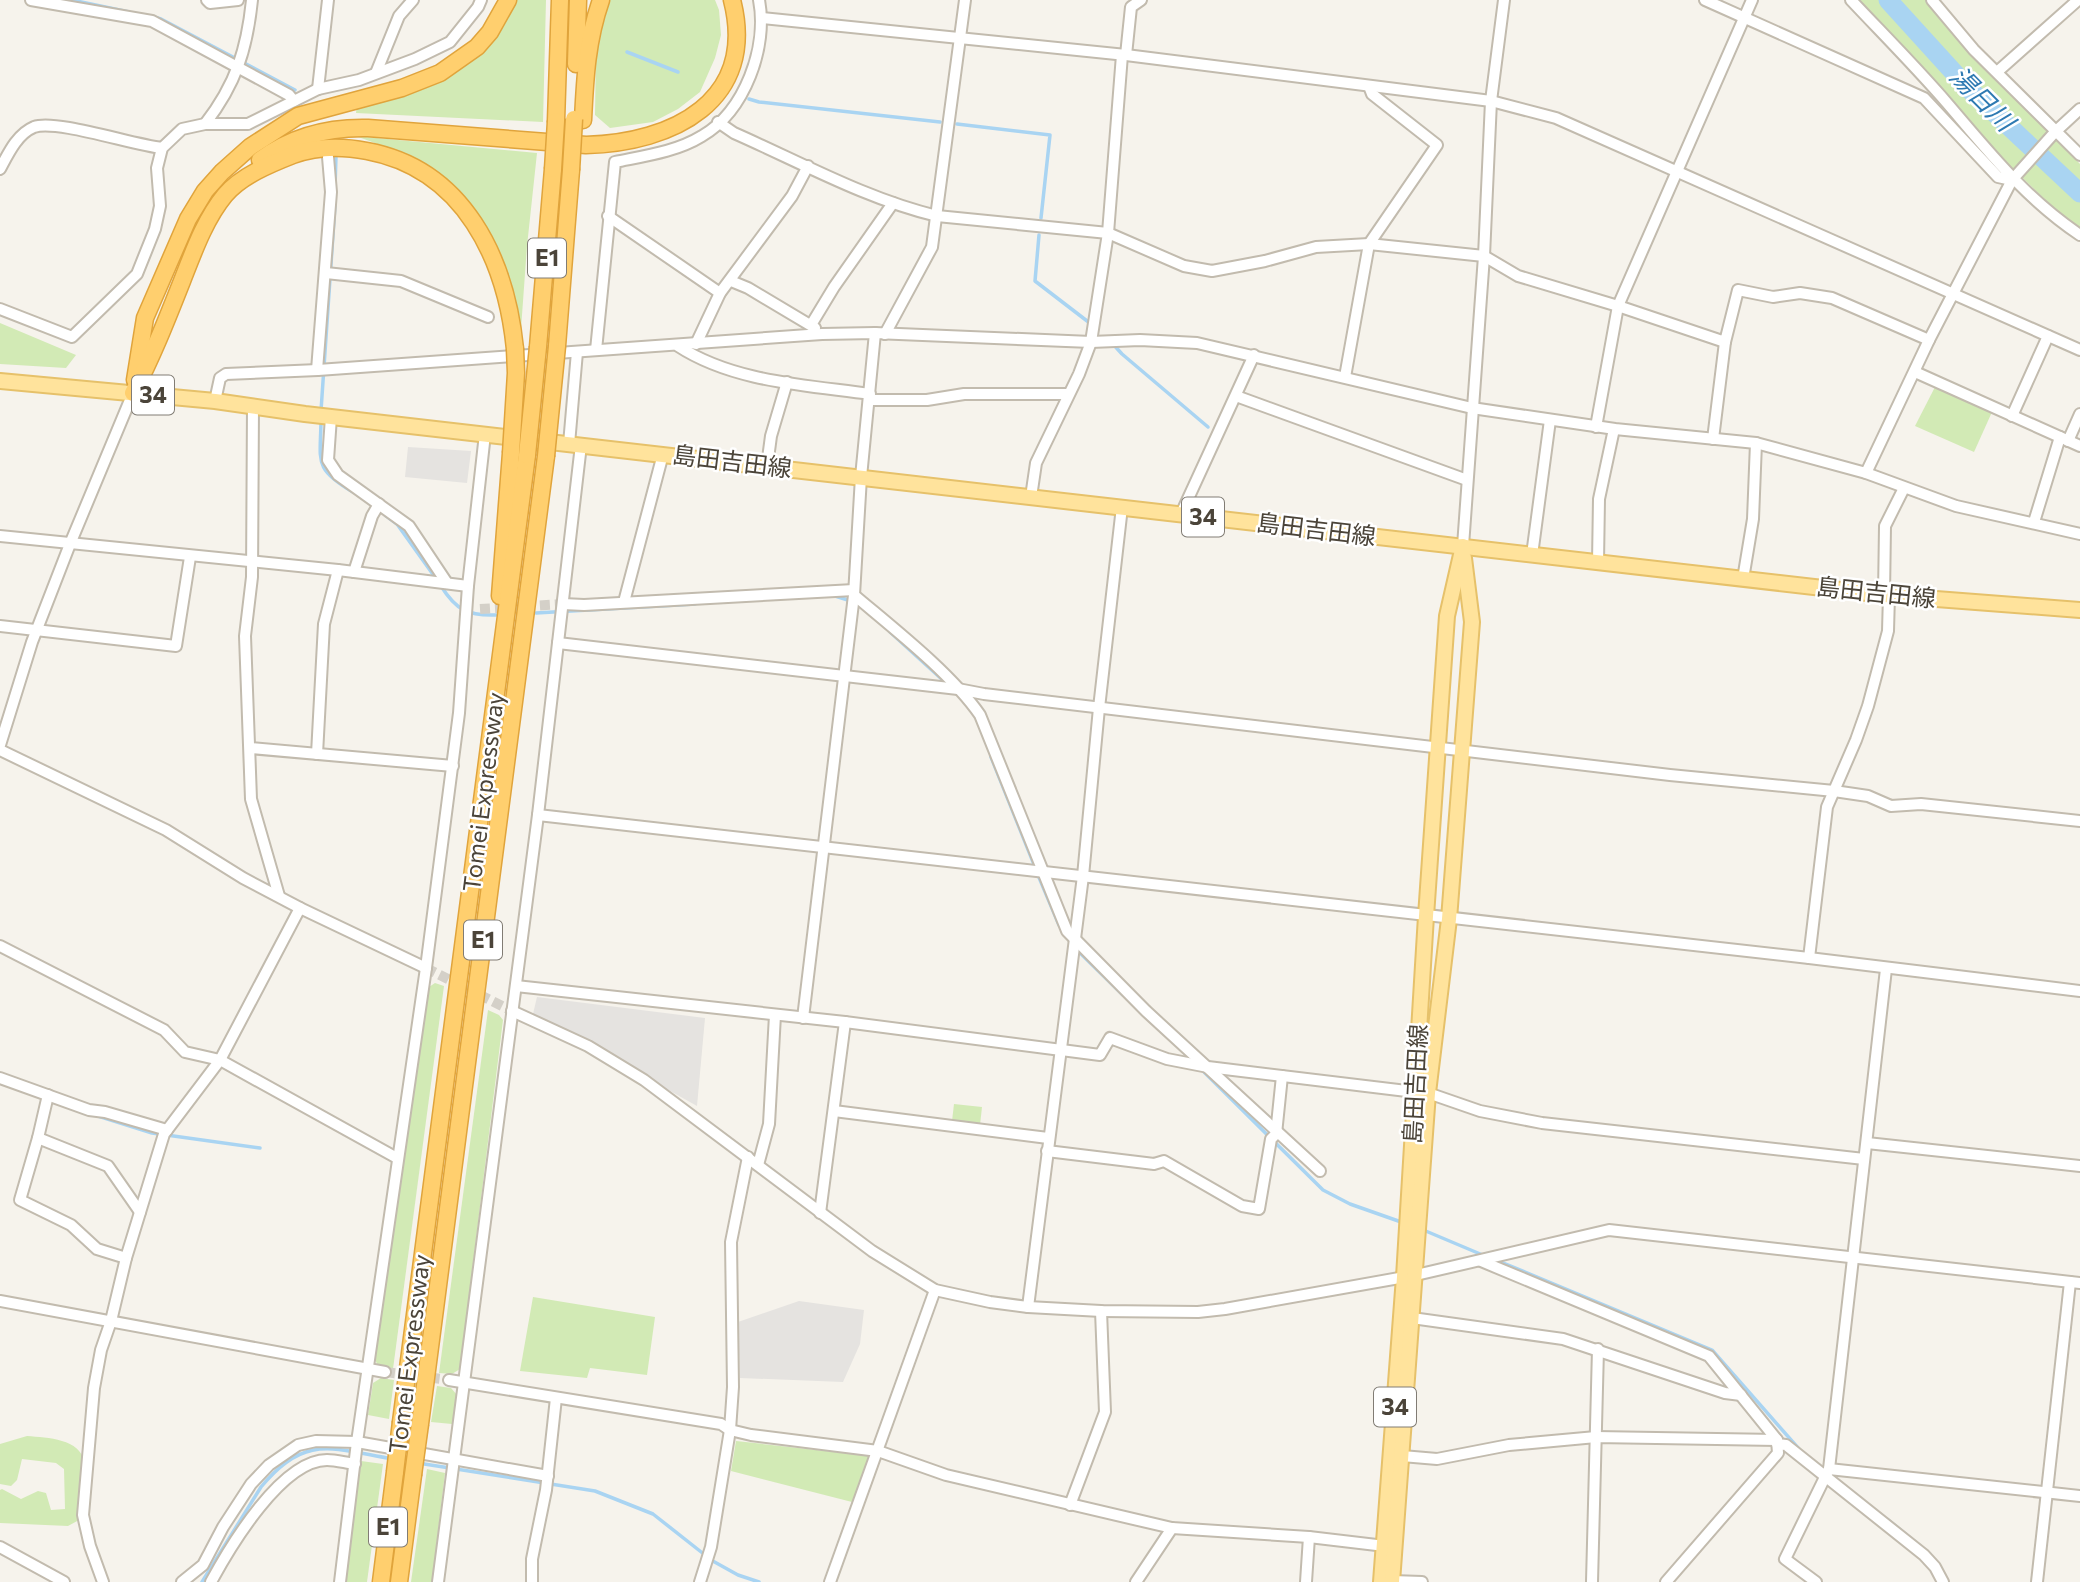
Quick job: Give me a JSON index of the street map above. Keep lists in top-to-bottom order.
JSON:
{
  "streets": {
    "highway": ["E1", "Tomei Expressway"],
    "main road": ["34", "島田吉田線"]
  },
  "water": ["湯日川"]
}
